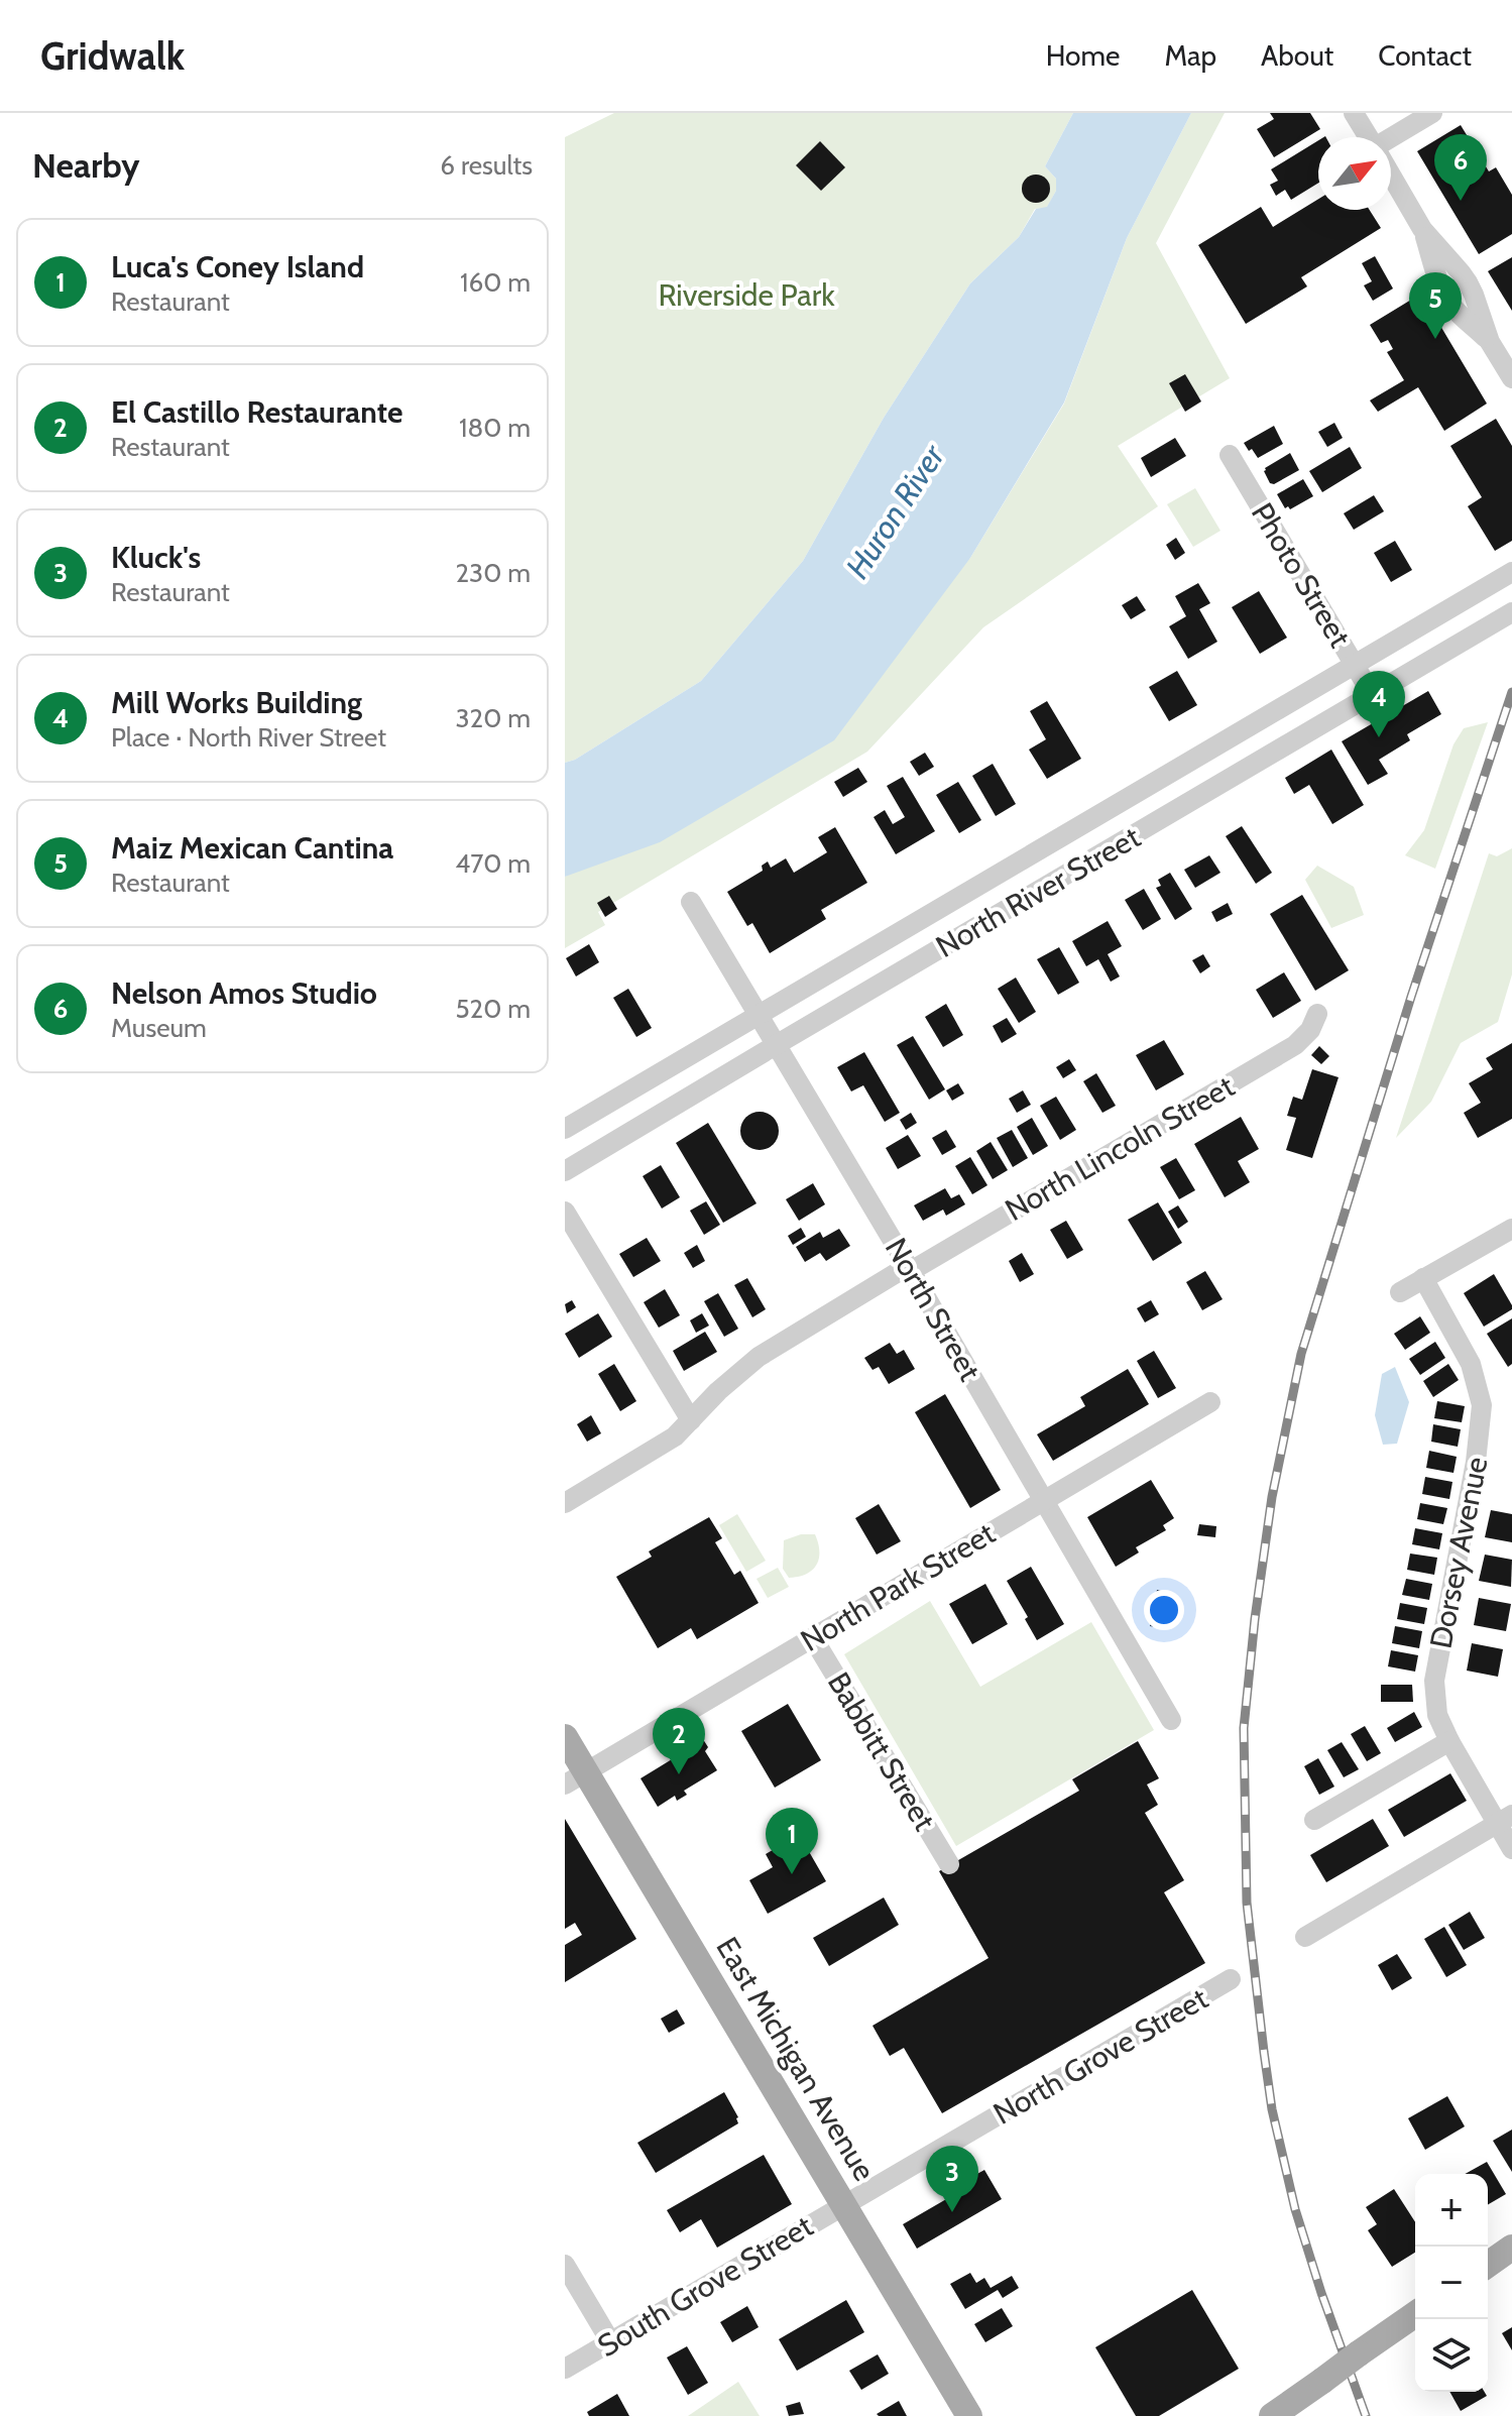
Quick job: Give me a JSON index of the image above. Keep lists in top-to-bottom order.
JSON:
{
  "streets": {
    "main road": ["East Michigan Avenue"],
    "street": [
      "Photo Street",
      "North River Street",
      "North Lincoln Street",
      "North Street",
      "Dorsey Avenue",
      "North Park Street",
      "Babbitt Street",
      "North Grove Street",
      "South Grove Street"
    ]
  },
  "crossings": [
    ["Photo Street", "North River Street"],
    ["North River Street", "North Street"],
    ["North Lincoln Street", "North Street"],
    ["North Street", "North Park Street"],
    ["North Park Street", "Babbitt Street"],
    ["North Park Street", "East Michigan Avenue"],
    ["North Grove Street", "East Michigan Avenue"],
    ["North Grove Street", "South Grove Street"],
    ["East Michigan Avenue", "South Grove Street"]
  ],
  "water": ["Huron River"],
  "parks": ["Riverside Park"],
  "north": "top right",
  "page": {
    "header": "Gridwalk",
    "nav": [
      "Home",
      "Map",
      "About",
      "Contact"
    ],
    "heading": ["Nearby", "6 results"],
    "pins": [
      "6",
      "5",
      "4",
      "2",
      "1",
      "3"
    ],
    "list": [
      {
        "mark": "1",
        "name": "Luca's Coney Island",
        "note": "Restaurant",
        "value": "160 m"
      },
      {
        "mark": "2",
        "name": "El Castillo Restaurante",
        "note": "Restaurant",
        "value": "180 m"
      },
      {
        "mark": "3",
        "name": "Kluck's",
        "note": "Restaurant",
        "value": "230 m"
      },
      {
        "mark": "4",
        "name": "Mill Works Building",
        "note": "Place · North River Street",
        "value": "320 m"
      },
      {
        "mark": "5",
        "name": "Maiz Mexican Cantina",
        "note": "Restaurant",
        "value": "470 m"
      },
      {
        "mark": "6",
        "name": "Nelson Amos Studio",
        "note": "Museum",
        "value": "520 m"
      }
    ],
    "map_buttons": ["+", "−"]
  }
}
